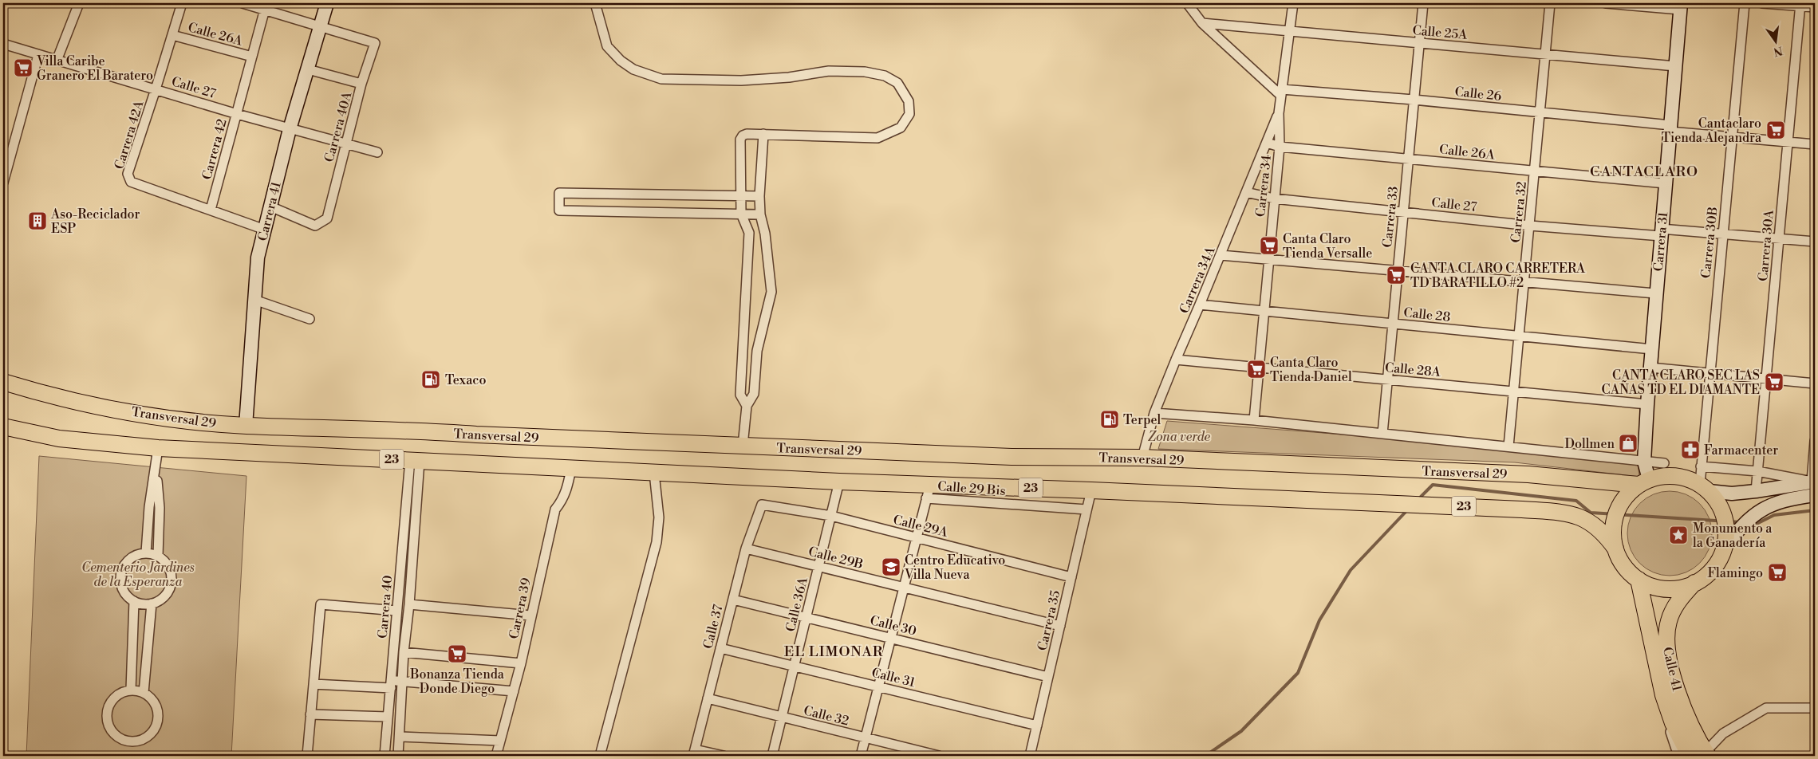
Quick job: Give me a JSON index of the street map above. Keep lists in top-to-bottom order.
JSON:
{
  "streets": {
    "highway": ["Transversal 29", "23", "Calle 41"],
    "street": [
      "Calle 25A",
      "Calle 26A",
      "Calle 27",
      "Calle 26",
      "Carrera 40A",
      "Carrera 42A",
      "Carrera 42",
      "Carrera 34",
      "Carrera 41",
      "Carrera 32",
      "Carrera 33",
      "Carrera 31",
      "Carrera 30B",
      "Carrera 30A",
      "Carrera 34A",
      "Calle 28",
      "Calle 28A",
      "Calle 29 Bis",
      "Calle 29A",
      "Calle 29B",
      "Calle 36A",
      "Carrera 40",
      "Carrera 39",
      "Carrera 35",
      "Calle 30",
      "Calle 37",
      "Calle 31",
      "Calle 32"
    ]
  },
  "crossings": [
    ["Calle 25A", "Carrera 34"],
    ["Calle 25A", "Carrera 32"],
    ["Calle 25A", "Carrera 33"],
    ["Calle 25A", "Carrera 31"],
    ["Calle 26A", "Carrera 42A"],
    ["Calle 26A", "Carrera 42"],
    ["Calle 26A", "Carrera 34"],
    ["Calle 26A", "Carrera 32"],
    ["Calle 26A", "Carrera 33"],
    ["Calle 26A", "Carrera 31"],
    ["Calle 26A", "Carrera 34A"],
    ["Calle 27", "Carrera 40A"],
    ["Calle 27", "Carrera 42A"],
    ["Calle 27", "Carrera 42"],
    ["Calle 27", "Carrera 34"],
    ["Calle 27", "Carrera 41"],
    ["Calle 27", "Carrera 32"],
    ["Calle 27", "Carrera 33"],
    ["Calle 27", "Carrera 31"],
    ["Calle 27", "Carrera 30B"],
    ["Calle 27", "Carrera 30A"],
    ["Calle 27", "Carrera 34A"],
    ["Calle 26", "Carrera 34"],
    ["Calle 26", "Carrera 32"],
    ["Calle 26", "Carrera 33"],
    ["Calle 26", "Carrera 31"],
    ["Calle 26", "Carrera 30B"],
    ["Calle 26", "Carrera 30A"],
    ["Carrera 40A", "Carrera 41"],
    ["Carrera 42A", "Carrera 42"],
    ["Carrera 34", "Carrera 34A"],
    ["Carrera 34", "Calle 28"],
    ["Carrera 34", "Calle 28A"],
    ["Carrera 41", "Transversal 29"],
    ["Carrera 32", "Calle 28"],
    ["Carrera 32", "Calle 28A"],
    ["Carrera 33", "Calle 28"],
    ["Carrera 33", "Calle 28A"],
    ["Carrera 31", "Carrera 30B"],
    ["Carrera 31", "Calle 28"],
    ["Carrera 31", "Calle 28A"],
    ["Carrera 31", "Transversal 29"],
    ["Carrera 31", "23"],
    ["Carrera 31", "Calle 41"],
    ["Carrera 30B", "Transversal 29"],
    ["Carrera 30B", "23"],
    ["Carrera 30B", "Calle 41"],
    ["Carrera 34A", "Calle 28"],
    ["Carrera 34A", "Calle 28A"],
    ["Carrera 34A", "Transversal 29"],
    ["Transversal 29", "23"],
    ["Transversal 29", "Calle 41"],
    ["23", "Calle 29 Bis"],
    ["23", "Calle 36A"],
    ["23", "Carrera 40"],
    ["23", "Carrera 39"],
    ["23", "Carrera 35"],
    ["23", "Calle 41"],
    ["Calle 29 Bis", "Carrera 35"],
    ["Calle 29A", "Calle 36A"],
    ["Calle 29A", "Carrera 35"],
    ["Calle 29A", "Calle 37"],
    ["Calle 29B", "Calle 36A"],
    ["Calle 29B", "Carrera 35"],
    ["Calle 29B", "Calle 37"],
    ["Calle 36A", "Calle 30"],
    ["Calle 36A", "Calle 31"],
    ["Calle 36A", "Calle 32"],
    ["Carrera 35", "Calle 30"],
    ["Carrera 35", "Calle 31"],
    ["Calle 30", "Calle 37"],
    ["Calle 37", "Calle 31"],
    ["Calle 37", "Calle 32"]
  ],
  "districts": ["CANTACLARO", "EL LIMONAR"],
  "parks": ["Zona verde", "Cementerio Jardines de la Esperanza"],
  "places": {
    "supermarket": [
      "Villa Caribe Granero El Baratero",
      "Cantaclaro Tienda Alejandra",
      "Canta Claro Tienda Versalle",
      "CANTA CLARO CARRETERA TD BARATILLO #2",
      "Canta Claro Tienda Daniel",
      "CANTA CLARO SEC LAS CAÑAS TD EL DIAMANTE",
      "Flamingo",
      "Bonanza Tienda Donde Diego"
    ],
    "building": ["Aso-Reciclador ESP"],
    "fuel station": ["Texaco", "Terpel"],
    "shop": ["Dollmen"],
    "pharmacy": ["Farmacenter"],
    "place": ["Monumento a la Ganadería"],
    "school or university": ["Centro Educativo Villa Nueva"]
  },
  "north": "bottom"
}
